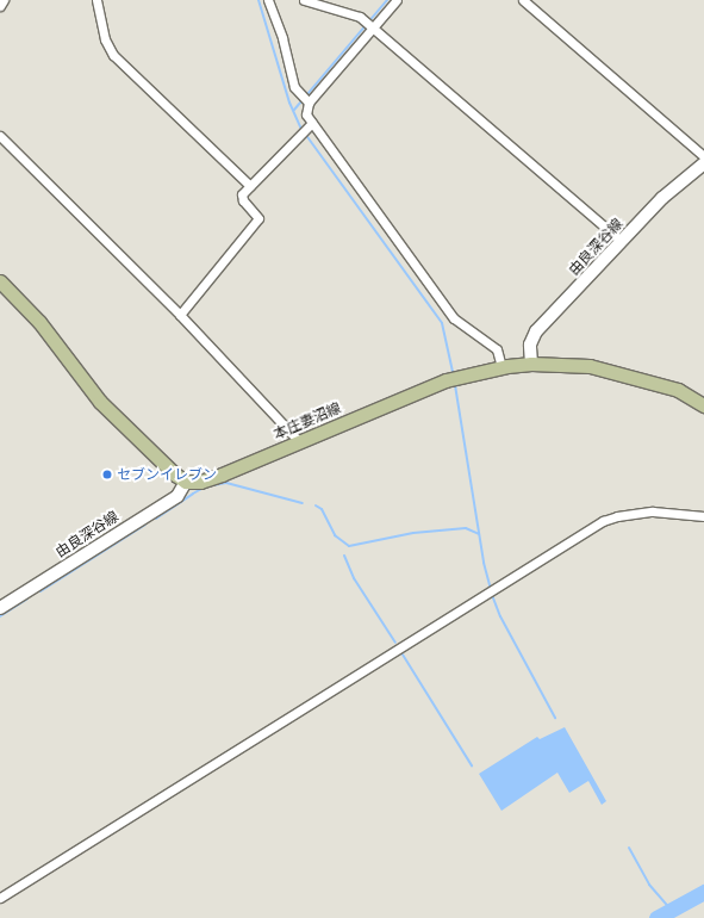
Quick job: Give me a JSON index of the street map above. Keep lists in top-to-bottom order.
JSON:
{
  "streets": {
    "main road": ["由良深谷線", "本庄妻沼線"]
  },
  "crossings": [
    ["由良深谷線", "本庄妻沼線"]
  ],
  "places": ["セブンイレブン"]
}
